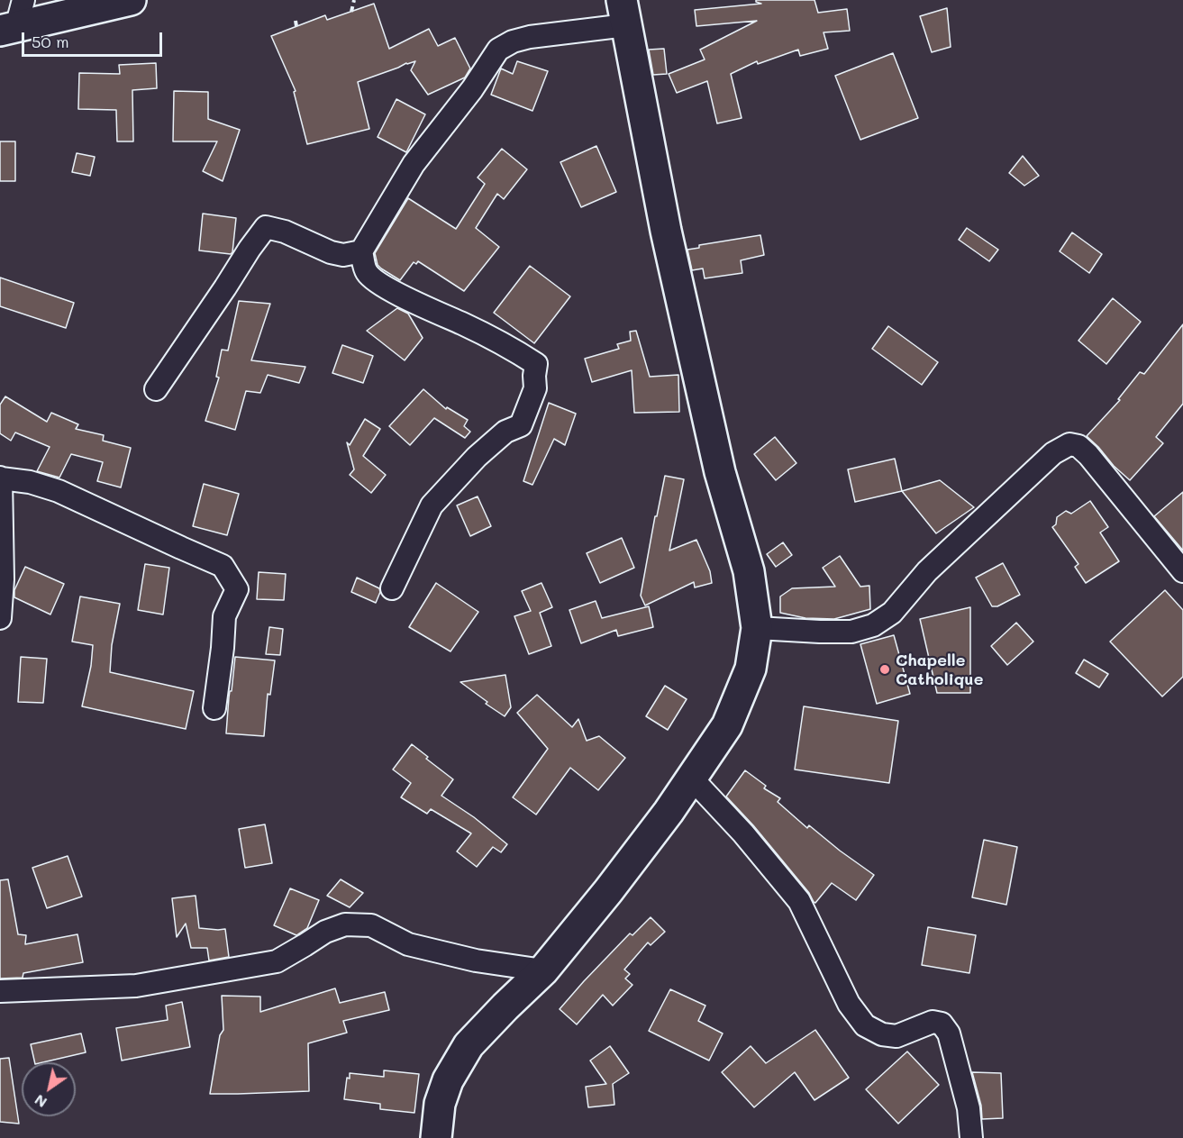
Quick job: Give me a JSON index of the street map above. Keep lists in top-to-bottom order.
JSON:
{
  "places": ["Chapelle Catholique"],
  "scale_bar": "50 m",
  "north": "bottom left"
}
